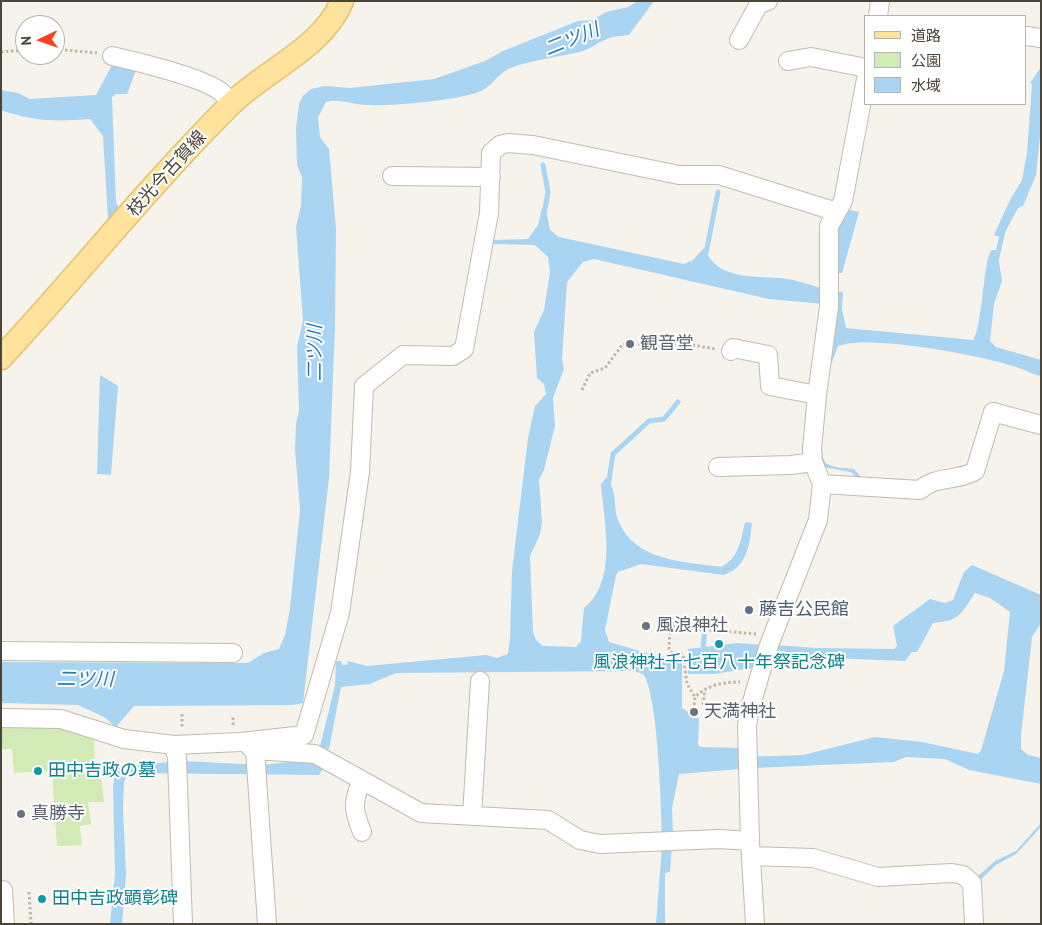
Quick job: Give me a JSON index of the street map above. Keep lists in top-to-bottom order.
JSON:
{
  "streets": {
    "main road": ["枝光今古賀線"]
  },
  "water": ["二ツ川"],
  "places": [
    "観音堂",
    "藤吉公民館",
    "風浪神社",
    "風浪神社千七百八十年祭記念碑",
    "天満神社",
    "田中吉政の墓",
    "真勝寺",
    "田中吉政顕彰碑"
  ],
  "legend": ["道路", "公園", "水域"],
  "north": "left"
}
